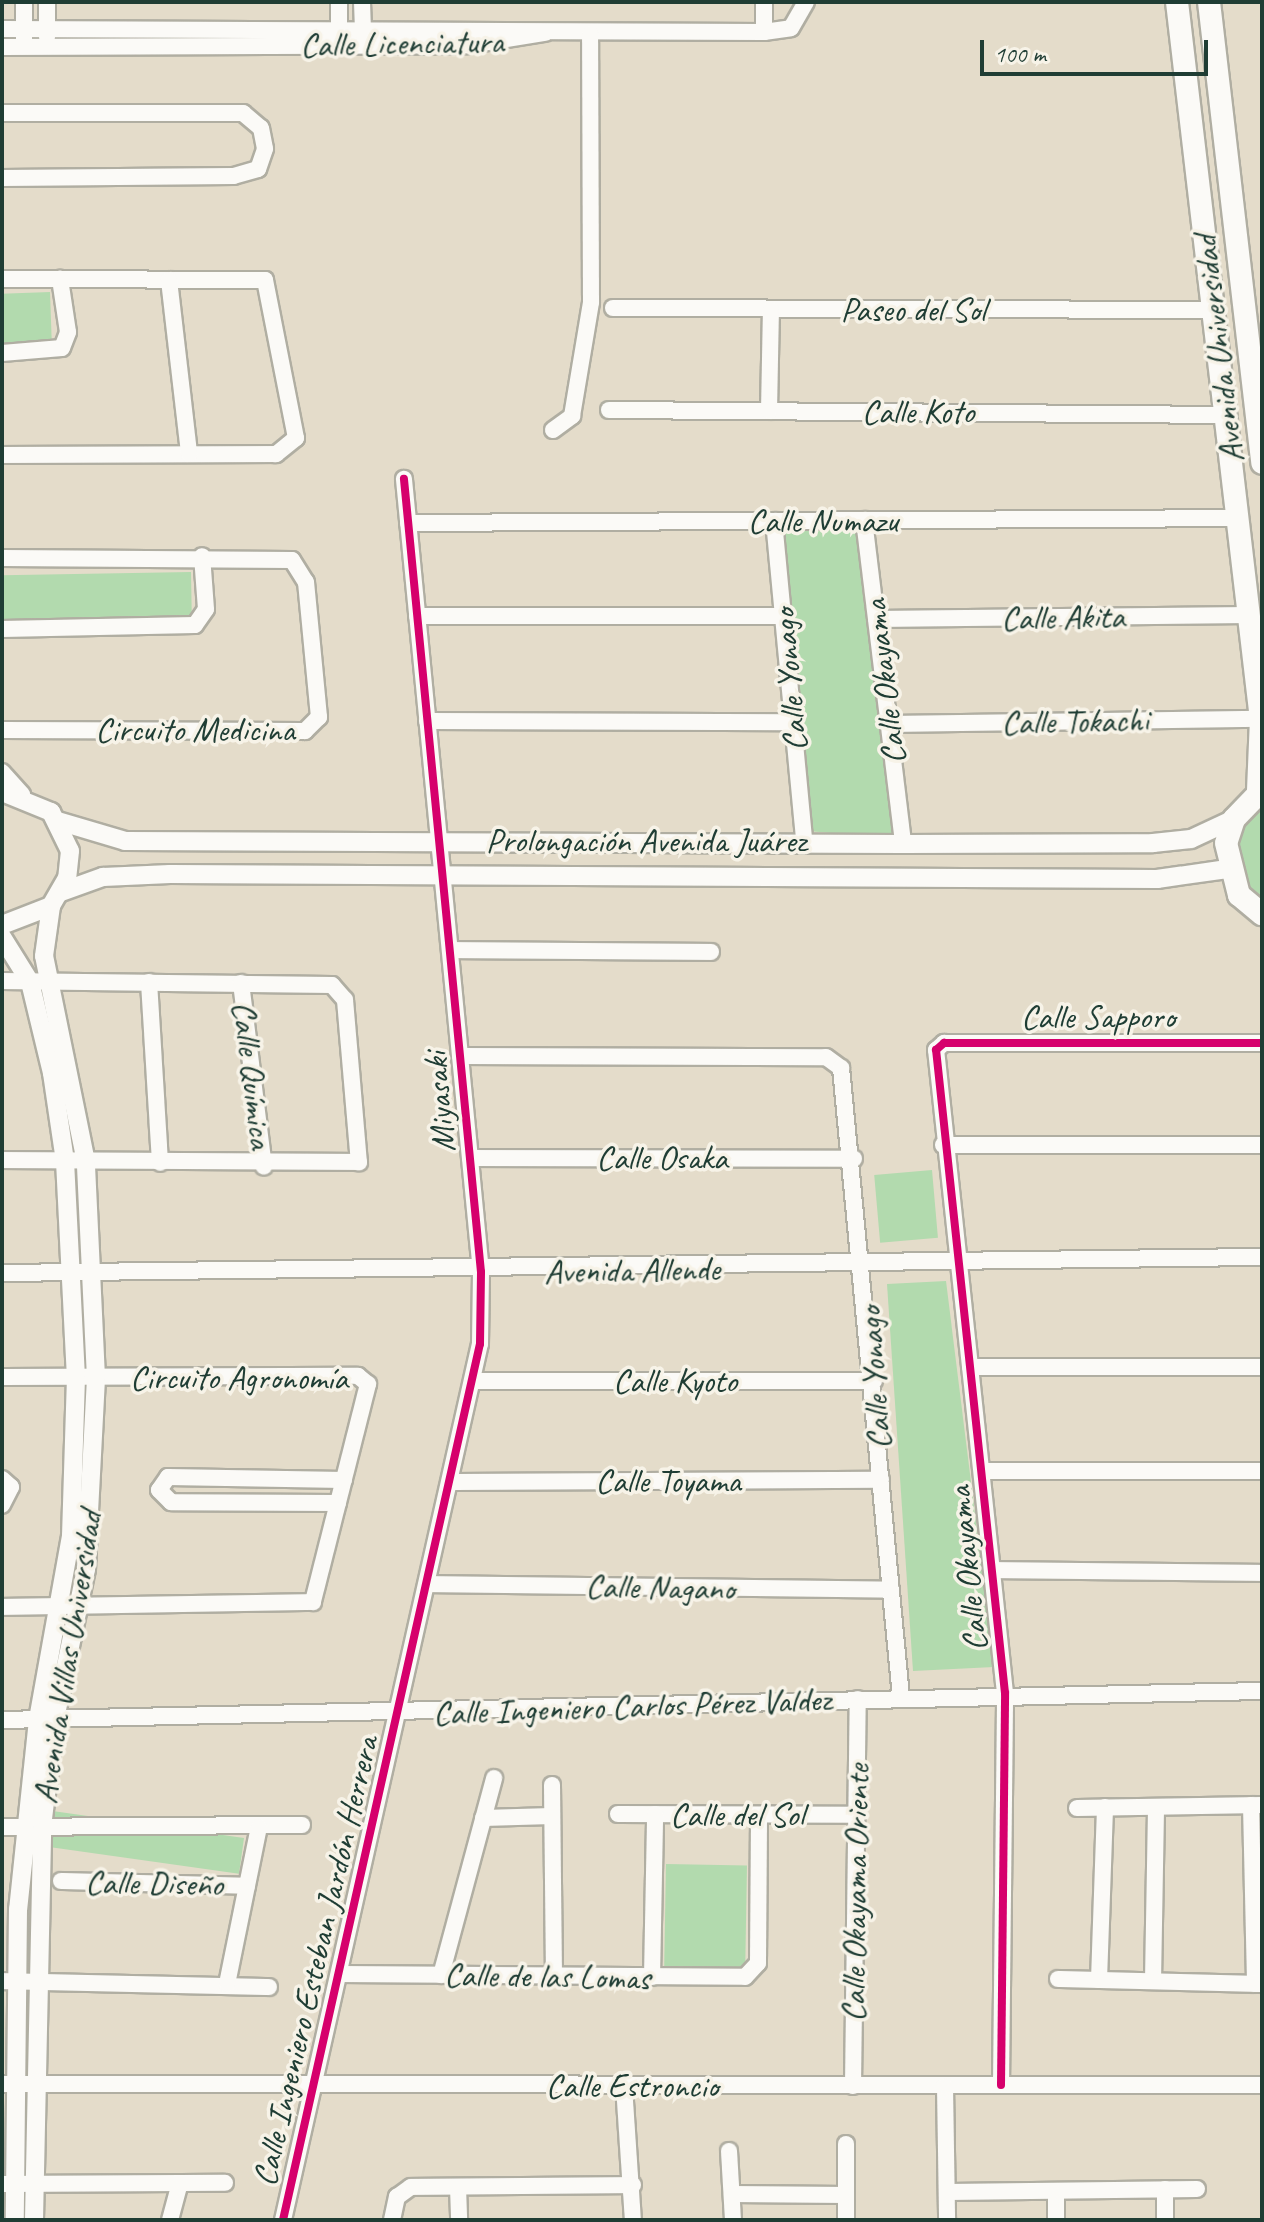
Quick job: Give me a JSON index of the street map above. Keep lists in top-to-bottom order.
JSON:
{
  "streets": {
    "main road": ["Avenida Universidad"],
    "street": [
      "Calle Licenciatura",
      "Paseo del Sol",
      "Calle Koto",
      "Calle Numazu",
      "Calle Akita",
      "Calle Yonago",
      "Calle Okayama",
      "Calle Tokachi",
      "Circuito Medicina",
      "Prolongación Avenida Juárez",
      "Calle Sapporo",
      "Calle Química",
      "Miyasaki",
      "Calle Osaka",
      "Avenida Allende",
      "Circuito Agronomía",
      "Calle Kyoto",
      "Calle Toyama",
      "Calle Nagano",
      "Avenida Villas Universidad",
      "Calle Ingeniero Carlos Pérez Valdez",
      "Calle del Sol",
      "Calle Diseño",
      "Calle Okayama Oriente",
      "Calle Ingeniero Esteban Jardón Herrera",
      "Calle de las Lomas",
      "Calle Estroncio"
    ]
  },
  "crossings": [
    ["Paseo del Sol", "Avenida Universidad"],
    ["Avenida Universidad", "Calle Koto"],
    ["Avenida Universidad", "Calle Numazu"],
    ["Avenida Universidad", "Calle Akita"],
    ["Avenida Universidad", "Calle Tokachi"],
    ["Calle Numazu", "Calle Yonago"],
    ["Calle Numazu", "Calle Okayama"],
    ["Calle Numazu", "Miyasaki"],
    ["Calle Akita", "Calle Okayama"],
    ["Calle Yonago", "Prolongación Avenida Juárez"],
    ["Calle Yonago", "Miyasaki"],
    ["Calle Yonago", "Calle Osaka"],
    ["Calle Yonago", "Avenida Allende"],
    ["Calle Yonago", "Calle Kyoto"],
    ["Calle Yonago", "Calle Toyama"],
    ["Calle Yonago", "Calle Nagano"],
    ["Calle Yonago", "Calle Ingeniero Carlos Pérez Valdez"],
    ["Calle Okayama", "Calle Tokachi"],
    ["Calle Okayama", "Prolongación Avenida Juárez"],
    ["Calle Okayama", "Calle Sapporo"],
    ["Calle Okayama", "Avenida Allende"],
    ["Calle Okayama", "Calle Ingeniero Carlos Pérez Valdez"],
    ["Calle Okayama", "Calle Estroncio"],
    ["Prolongación Avenida Juárez", "Miyasaki"],
    ["Prolongación Avenida Juárez", "Avenida Villas Universidad"],
    ["Miyasaki", "Calle Osaka"],
    ["Miyasaki", "Avenida Allende"],
    ["Miyasaki", "Calle Kyoto"],
    ["Miyasaki", "Calle Toyama"],
    ["Miyasaki", "Calle Nagano"],
    ["Miyasaki", "Calle Ingeniero Carlos Pérez Valdez"],
    ["Miyasaki", "Calle Ingeniero Esteban Jardón Herrera"],
    ["Avenida Allende", "Avenida Villas Universidad"],
    ["Circuito Agronomía", "Avenida Villas Universidad"],
    ["Avenida Villas Universidad", "Calle Ingeniero Carlos Pérez Valdez"],
    ["Avenida Villas Universidad", "Calle Estroncio"],
    ["Calle Ingeniero Carlos Pérez Valdez", "Calle Okayama Oriente"],
    ["Calle Ingeniero Carlos Pérez Valdez", "Calle Ingeniero Esteban Jardón Herrera"],
    ["Calle del Sol", "Calle Okayama Oriente"],
    ["Calle del Sol", "Calle de las Lomas"],
    ["Calle Okayama Oriente", "Calle Estroncio"],
    ["Calle Ingeniero Esteban Jardón Herrera", "Calle de las Lomas"],
    ["Calle Ingeniero Esteban Jardón Herrera", "Calle Estroncio"]
  ],
  "scale_bar": "100 m"
}
